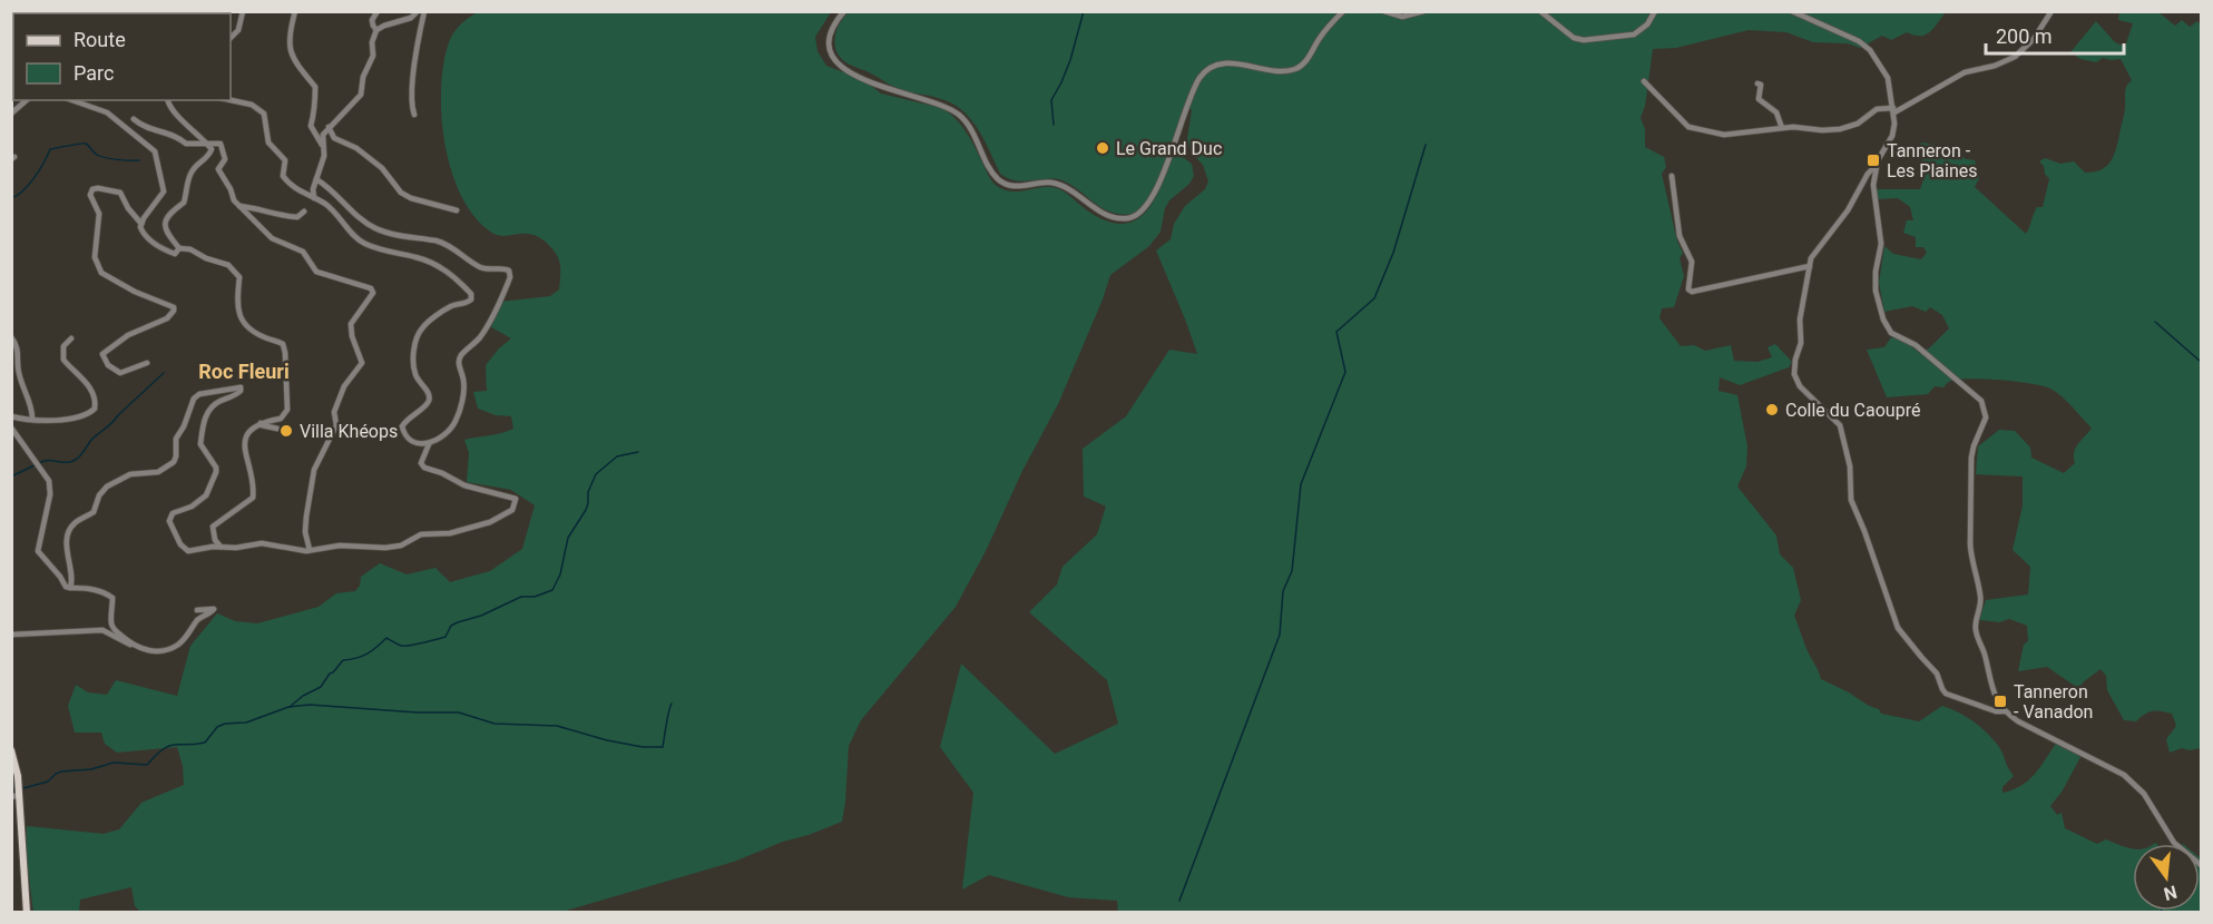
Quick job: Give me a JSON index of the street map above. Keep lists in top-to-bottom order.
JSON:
{
  "districts": ["Roc Fleuri"],
  "places": {
    "other": ["Le Grand Duc", "Colle du Caoupré", "Villa Khéops"],
    "transit": ["Tanneron - Les Plaines", "Tanneron - Vanadon"]
  },
  "legend": ["Route", "Parc"],
  "scale_bar": "200 m",
  "north": "bottom"
}
